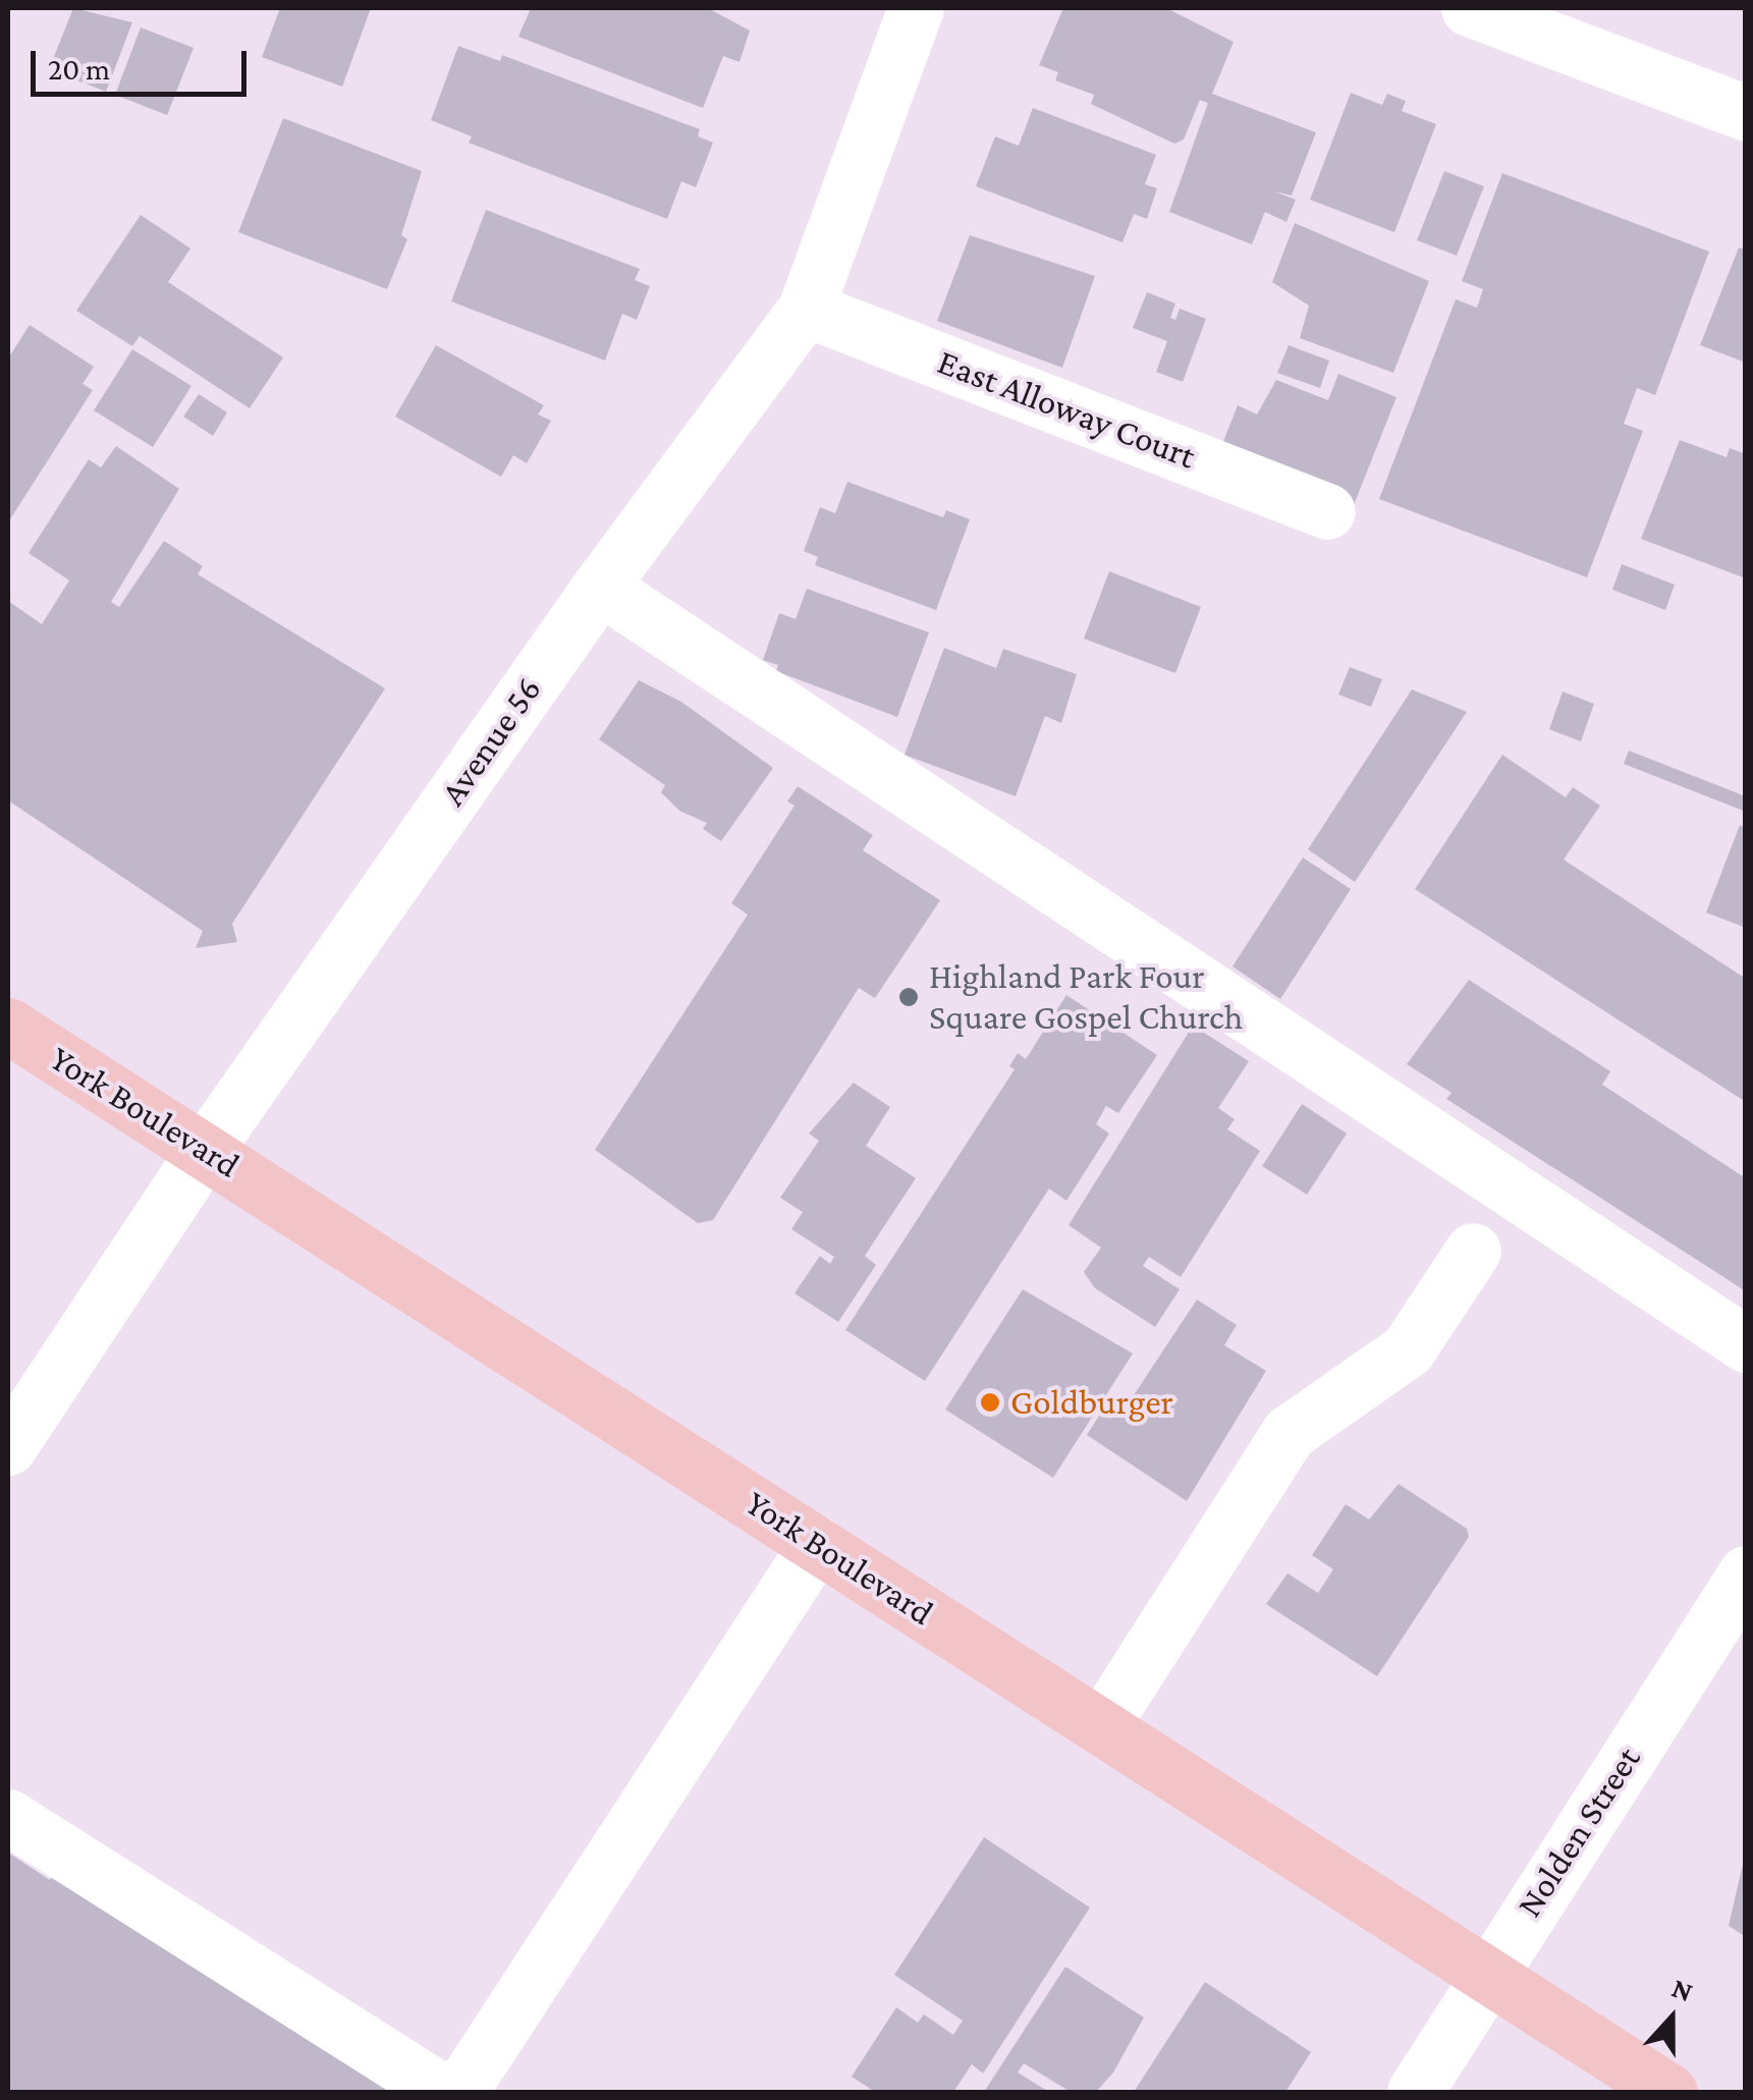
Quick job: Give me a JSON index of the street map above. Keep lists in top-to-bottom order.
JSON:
{
  "streets": {
    "main road": ["York Boulevard"],
    "street": ["East Alloway Court", "Avenue 56", "Nolden Street"]
  },
  "crossings": [
    ["East Alloway Court", "Avenue 56"],
    ["Avenue 56", "York Boulevard"],
    ["York Boulevard", "Nolden Street"]
  ],
  "places": ["Highland Park Four Square Gospel Church", "Goldburger"],
  "scale_bar": "20 m",
  "north": "top"
}
